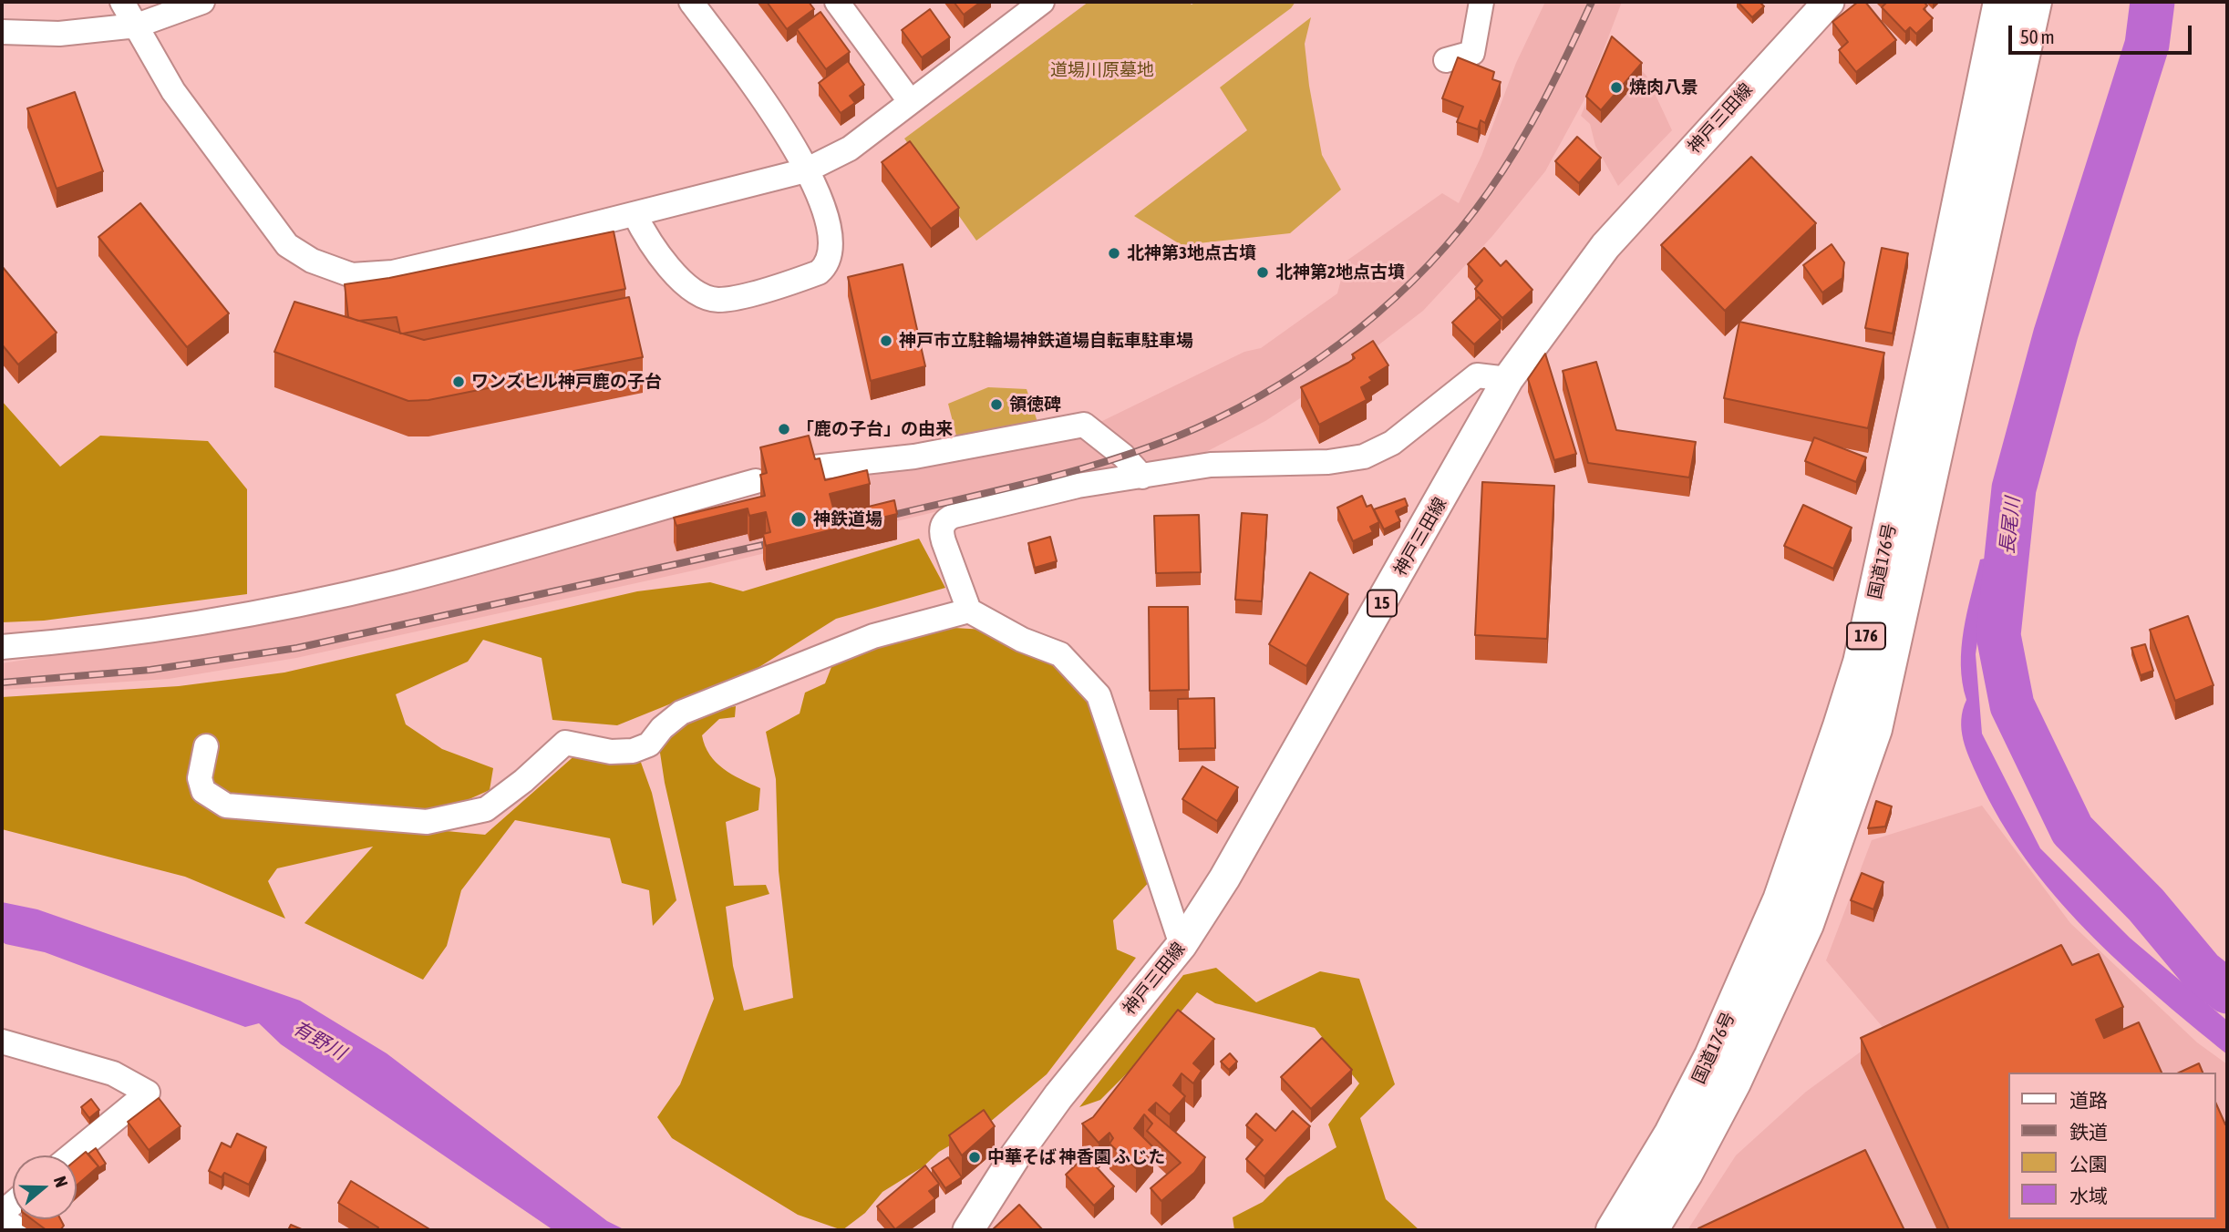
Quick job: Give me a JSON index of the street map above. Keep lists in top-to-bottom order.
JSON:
{
  "streets": {
    "highway": ["国道176号", "176"],
    "main road": ["神戸三田線", "15"]
  },
  "water": ["長尾川", "有野川"],
  "parks": ["道場川原墓地"],
  "places": [
    "焼肉八景",
    "北神第3地点古墳",
    "北神第2地点古墳",
    "神戸市立駐輪場神鉄道場自転車駐車場",
    "ワンズヒル神戸鹿の子台",
    "領徳碑",
    "「鹿の子台」の由来",
    "神鉄道場",
    "中華そば 神香園 ふじた"
  ],
  "legend": [
    "道路",
    "鉄道",
    "公園",
    "水域"
  ],
  "scale_bar": "50 m",
  "north": "right"
}
